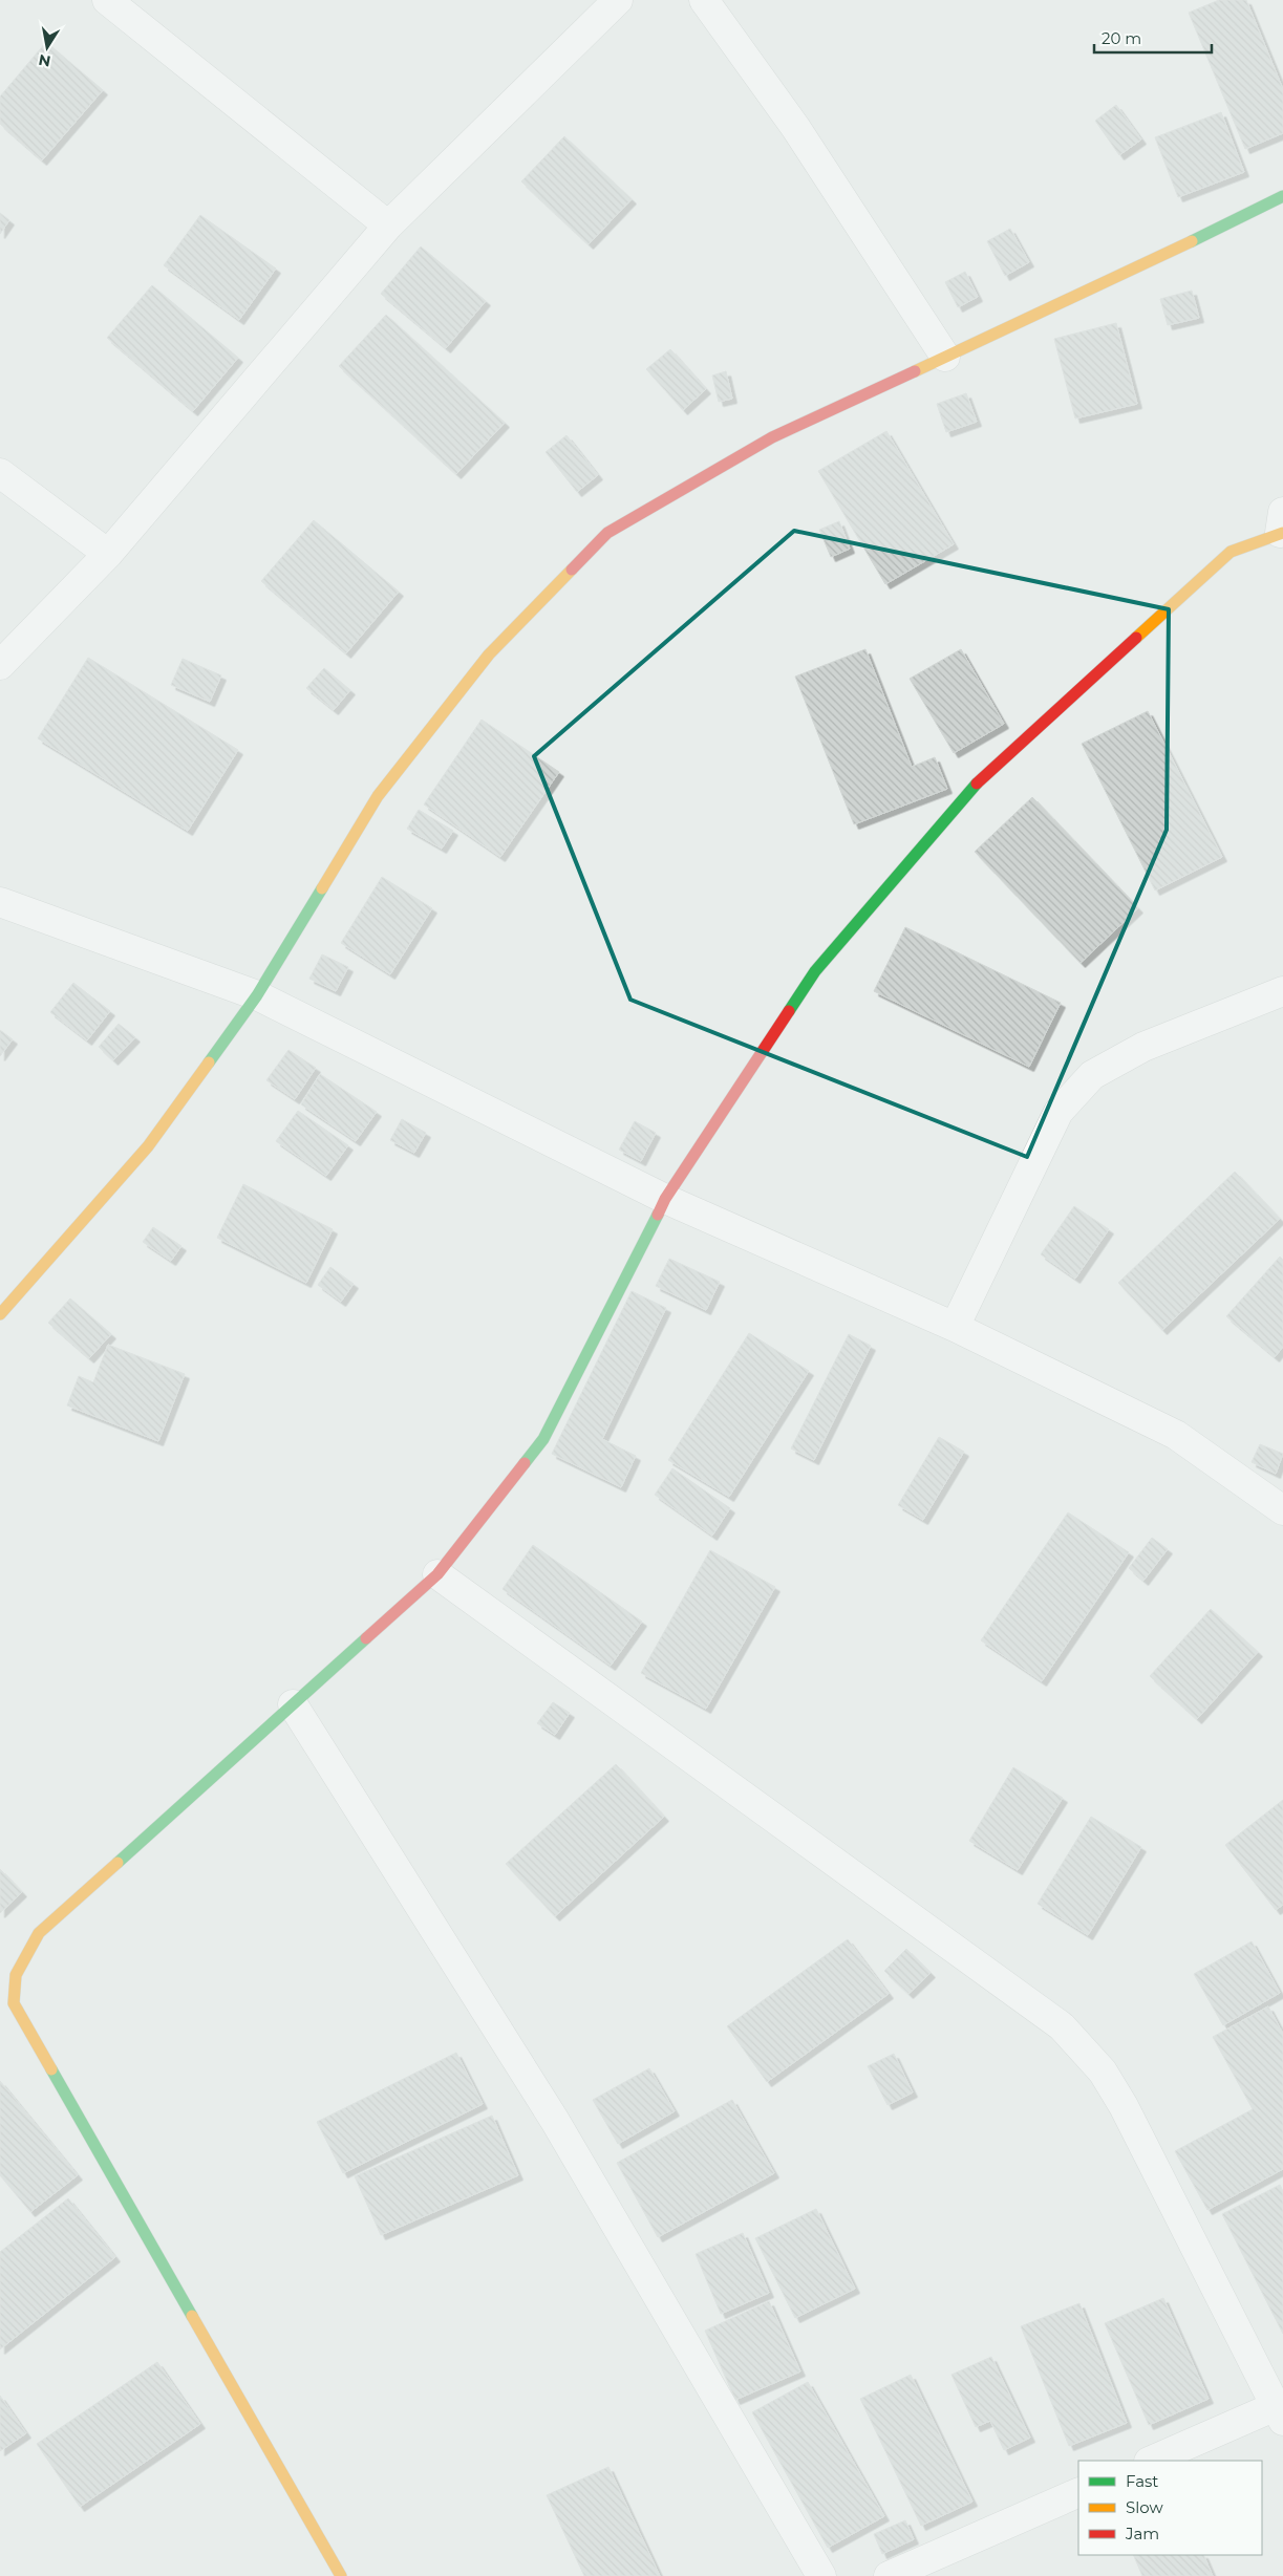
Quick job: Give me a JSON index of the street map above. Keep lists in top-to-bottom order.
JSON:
{
  "legend": ["Fast", "Slow", "Jam"],
  "scale_bar": "20 m",
  "north": "bottom"
}
